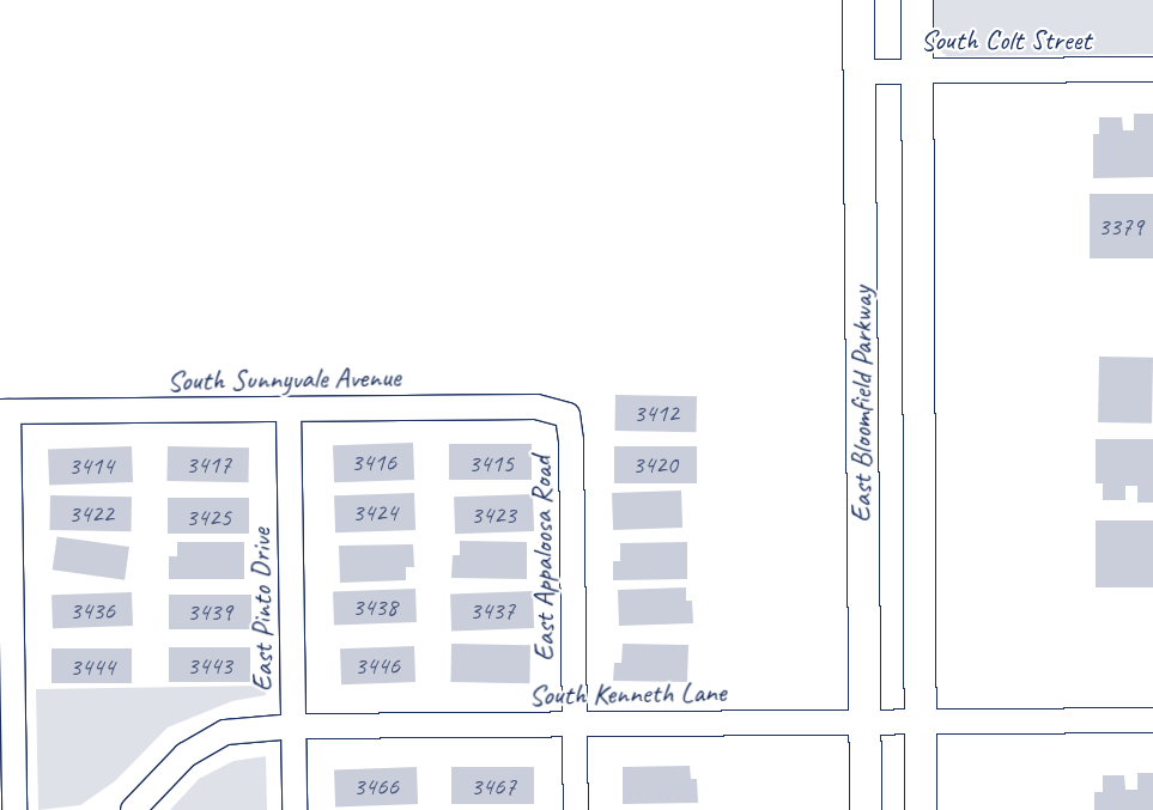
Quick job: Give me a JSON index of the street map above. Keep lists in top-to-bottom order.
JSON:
{
  "streets": {
    "street": [
      "South Colt Street",
      "South Sunnyvale Avenue",
      "East Bloomfield Parkway",
      "East Appaloosa Road",
      "East Pinto Drive",
      "South Kenneth Lane"
    ]
  },
  "crossings": [
    ["South Colt Street", "East Bloomfield Parkway"],
    ["South Sunnyvale Avenue", "East Appaloosa Road"],
    ["South Sunnyvale Avenue", "East Pinto Drive"],
    ["East Bloomfield Parkway", "South Kenneth Lane"],
    ["East Appaloosa Road", "South Kenneth Lane"],
    ["East Pinto Drive", "South Kenneth Lane"]
  ],
  "house_numbers": [
    "3379",
    "3412",
    "3416",
    "3415",
    "3417",
    "3420",
    "3414",
    "3424",
    "3422",
    "3423",
    "3425",
    "3438",
    "3436",
    "3437",
    "3439",
    "3443",
    "3446",
    "3444",
    "3466",
    "3467"
  ]
}
